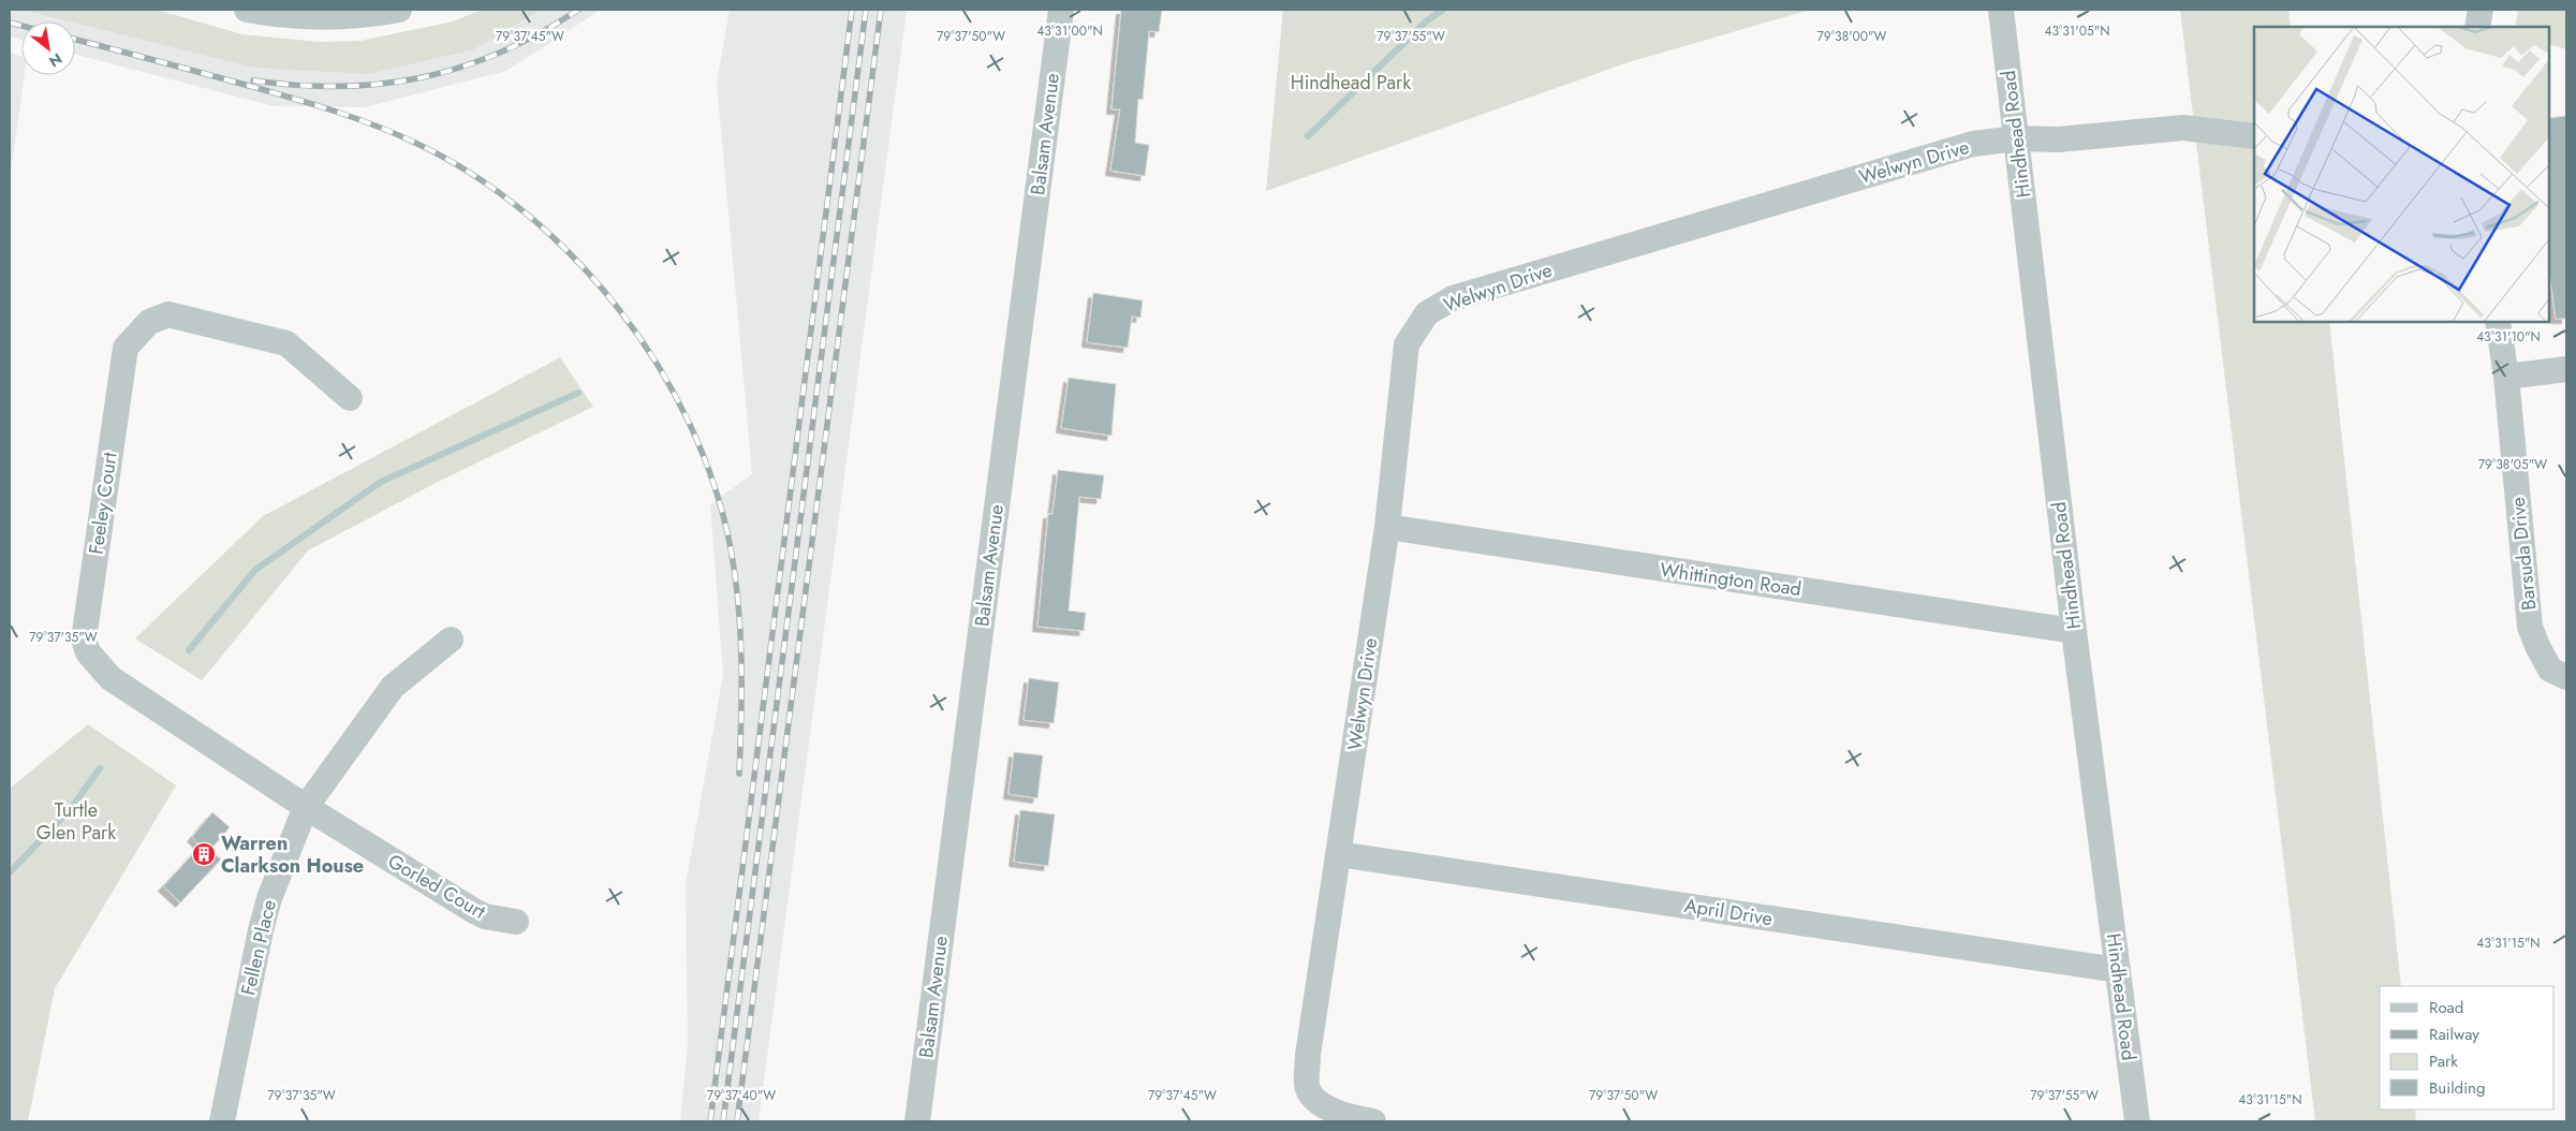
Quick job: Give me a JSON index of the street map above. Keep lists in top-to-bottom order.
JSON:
{
  "streets": {
    "street": [
      "Balsam Avenue",
      "Hindhead Road",
      "Welwyn Drive",
      "Feeley Court",
      "Barsuda Drive",
      "Whittington Road",
      "Gorled Court",
      "April Drive",
      "Fellen Place"
    ]
  },
  "crossings": [
    ["Hindhead Road", "Welwyn Drive"],
    ["Hindhead Road", "Whittington Road"],
    ["Hindhead Road", "April Drive"],
    ["Welwyn Drive", "Whittington Road"],
    ["Welwyn Drive", "April Drive"],
    ["Feeley Court", "Gorled Court"],
    ["Feeley Court", "Fellen Place"],
    ["Gorled Court", "Fellen Place"]
  ],
  "parks": ["Hindhead Park", "Turtle Glen Park"],
  "places": {
    "building": ["Warren Clarkson House"]
  },
  "legend": [
    "Road",
    "Railway",
    "Park",
    "Building"
  ],
  "north": "bottom right",
  "coordinates": [
    "43°31'00\"N",
    "43°31'05\"N",
    "79°37'45\"W",
    "79°37'50\"W",
    "79°37'55\"W",
    "79°38'00\"W",
    "43°31'10\"N",
    "79°38'05\"W",
    "79°37'35\"W",
    "43°31'15\"N",
    "79°37'40\"W"
  ]
}
